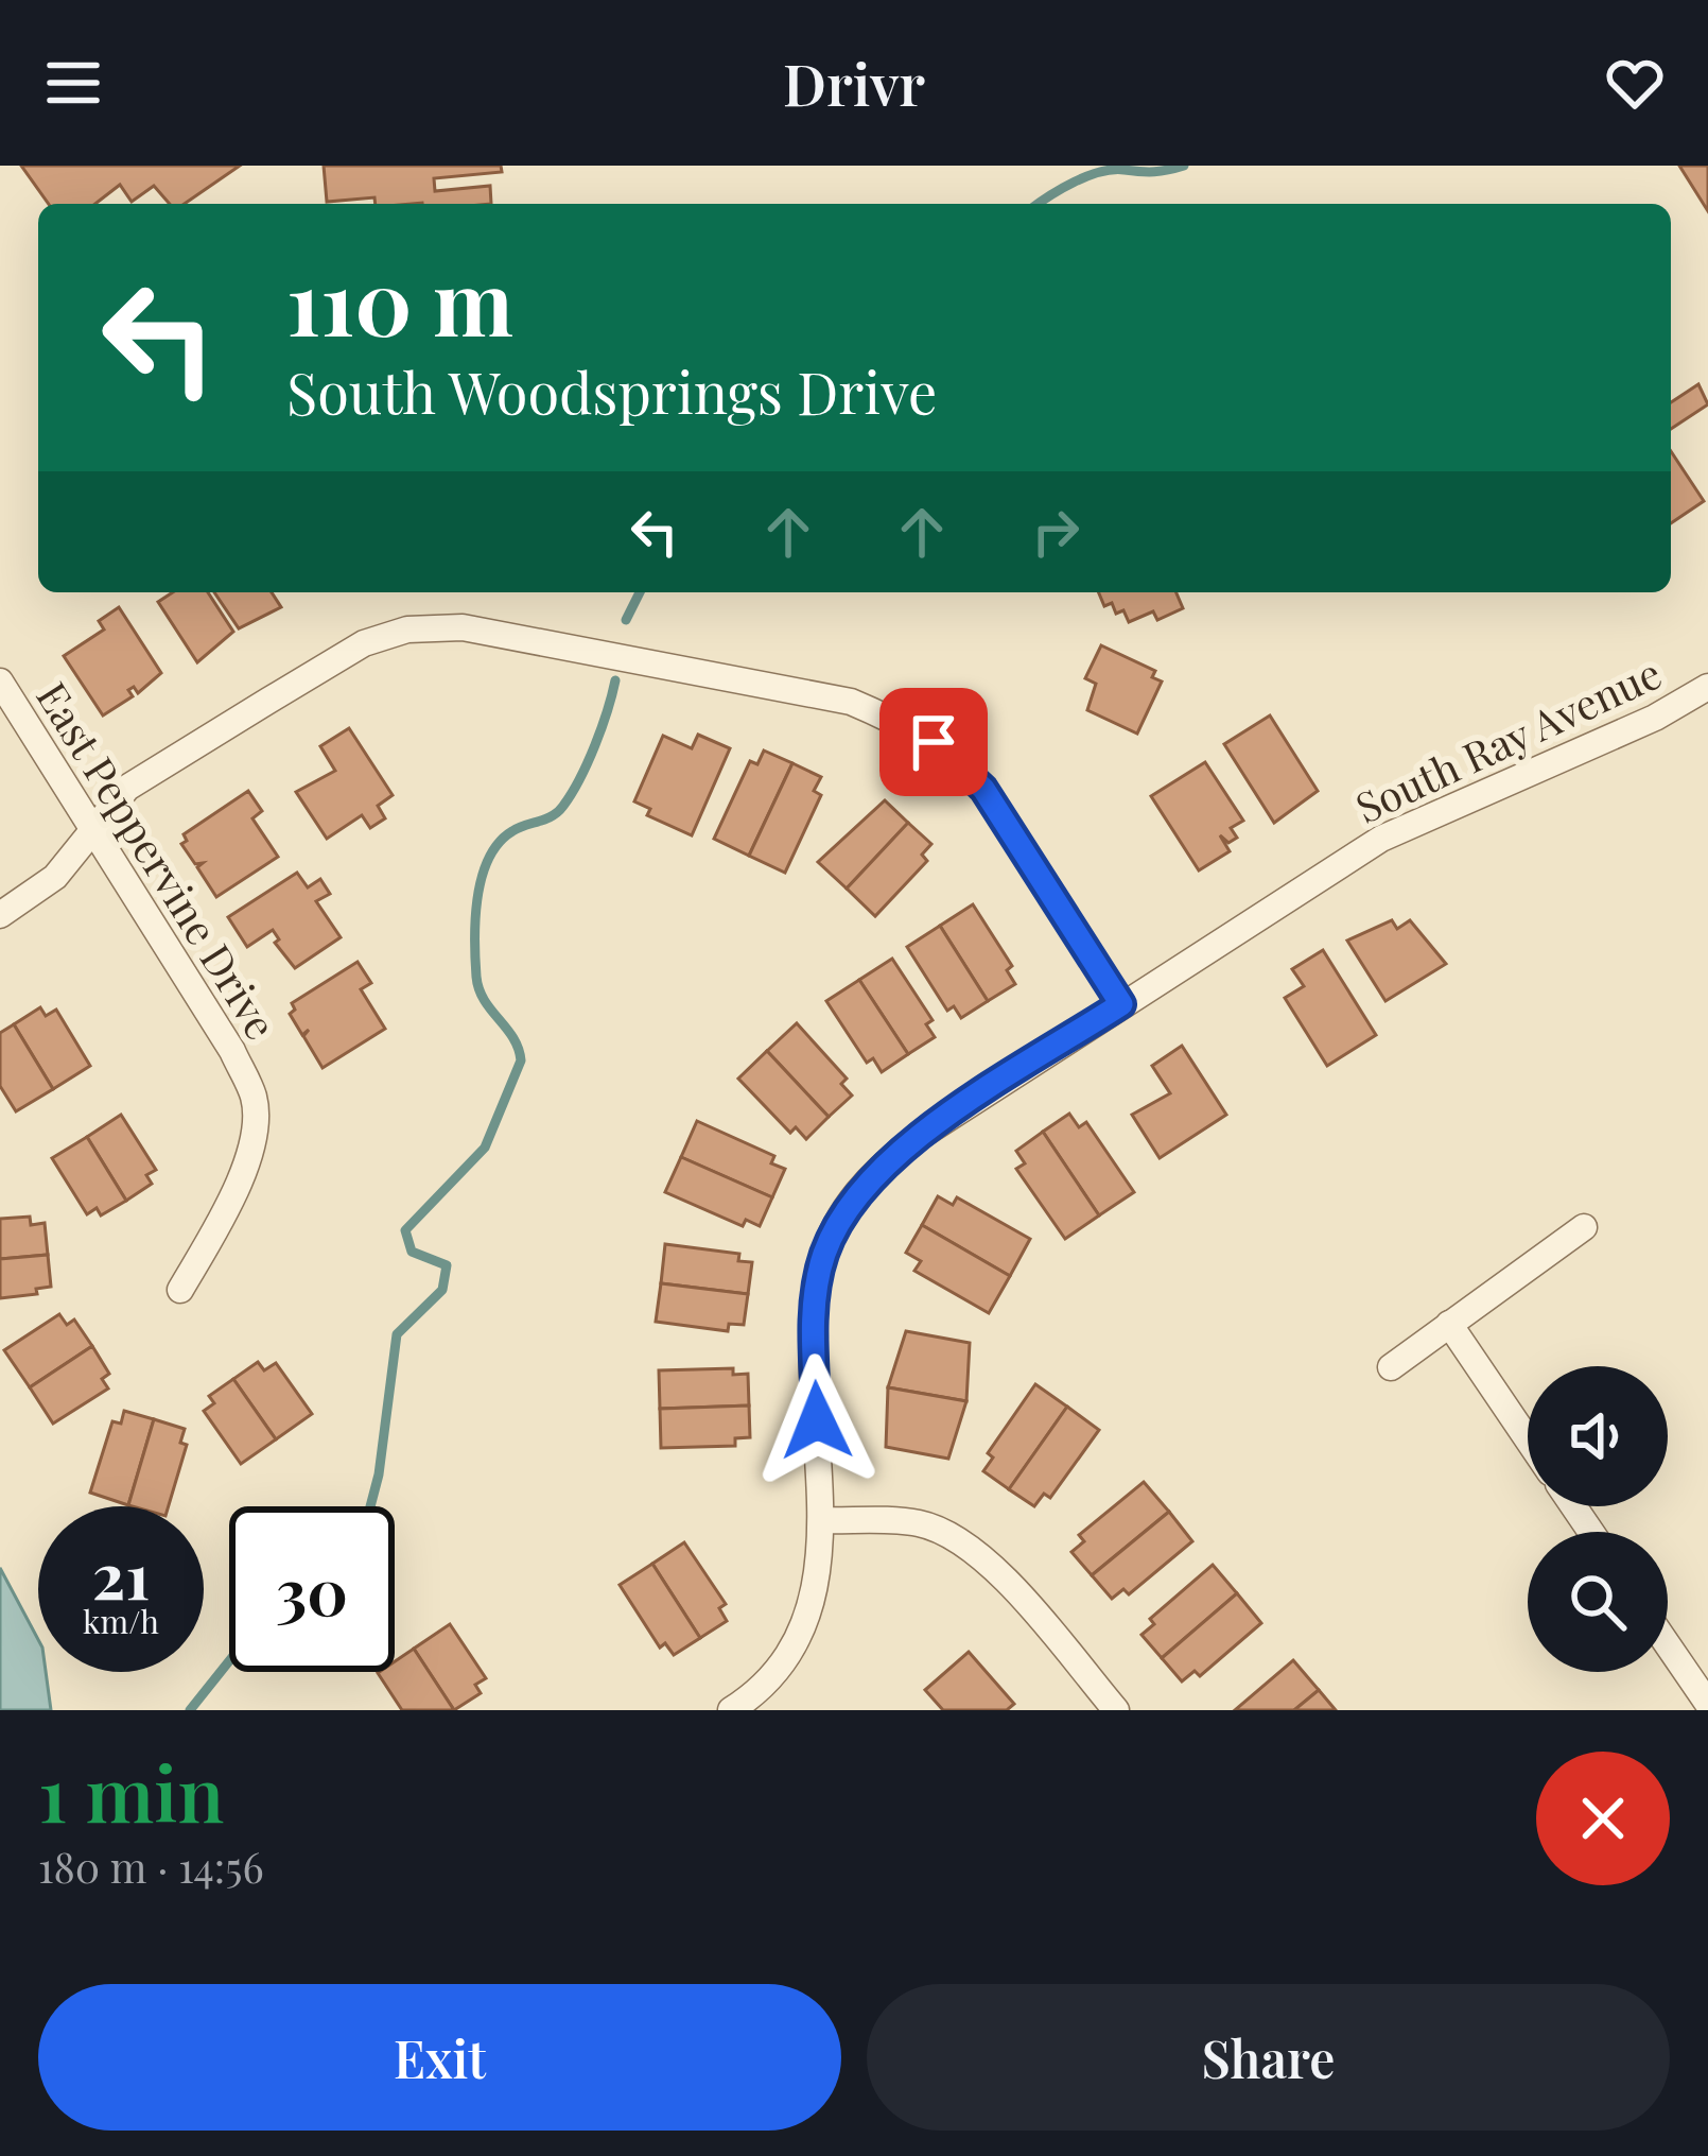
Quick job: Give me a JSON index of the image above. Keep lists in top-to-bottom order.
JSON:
{
  "streets": {
    "street": ["South Ray Avenue", "East Peppervine Drive"]
  },
  "page": {
    "header": "Drivr",
    "turn": ["110 m", "South Woodsprings Drive"],
    "speed": "21 km/h",
    "limit": "30",
    "heading": ["1 min", "180 m · 14:56"],
    "buttons": ["Exit", "Share"]
  }
}
